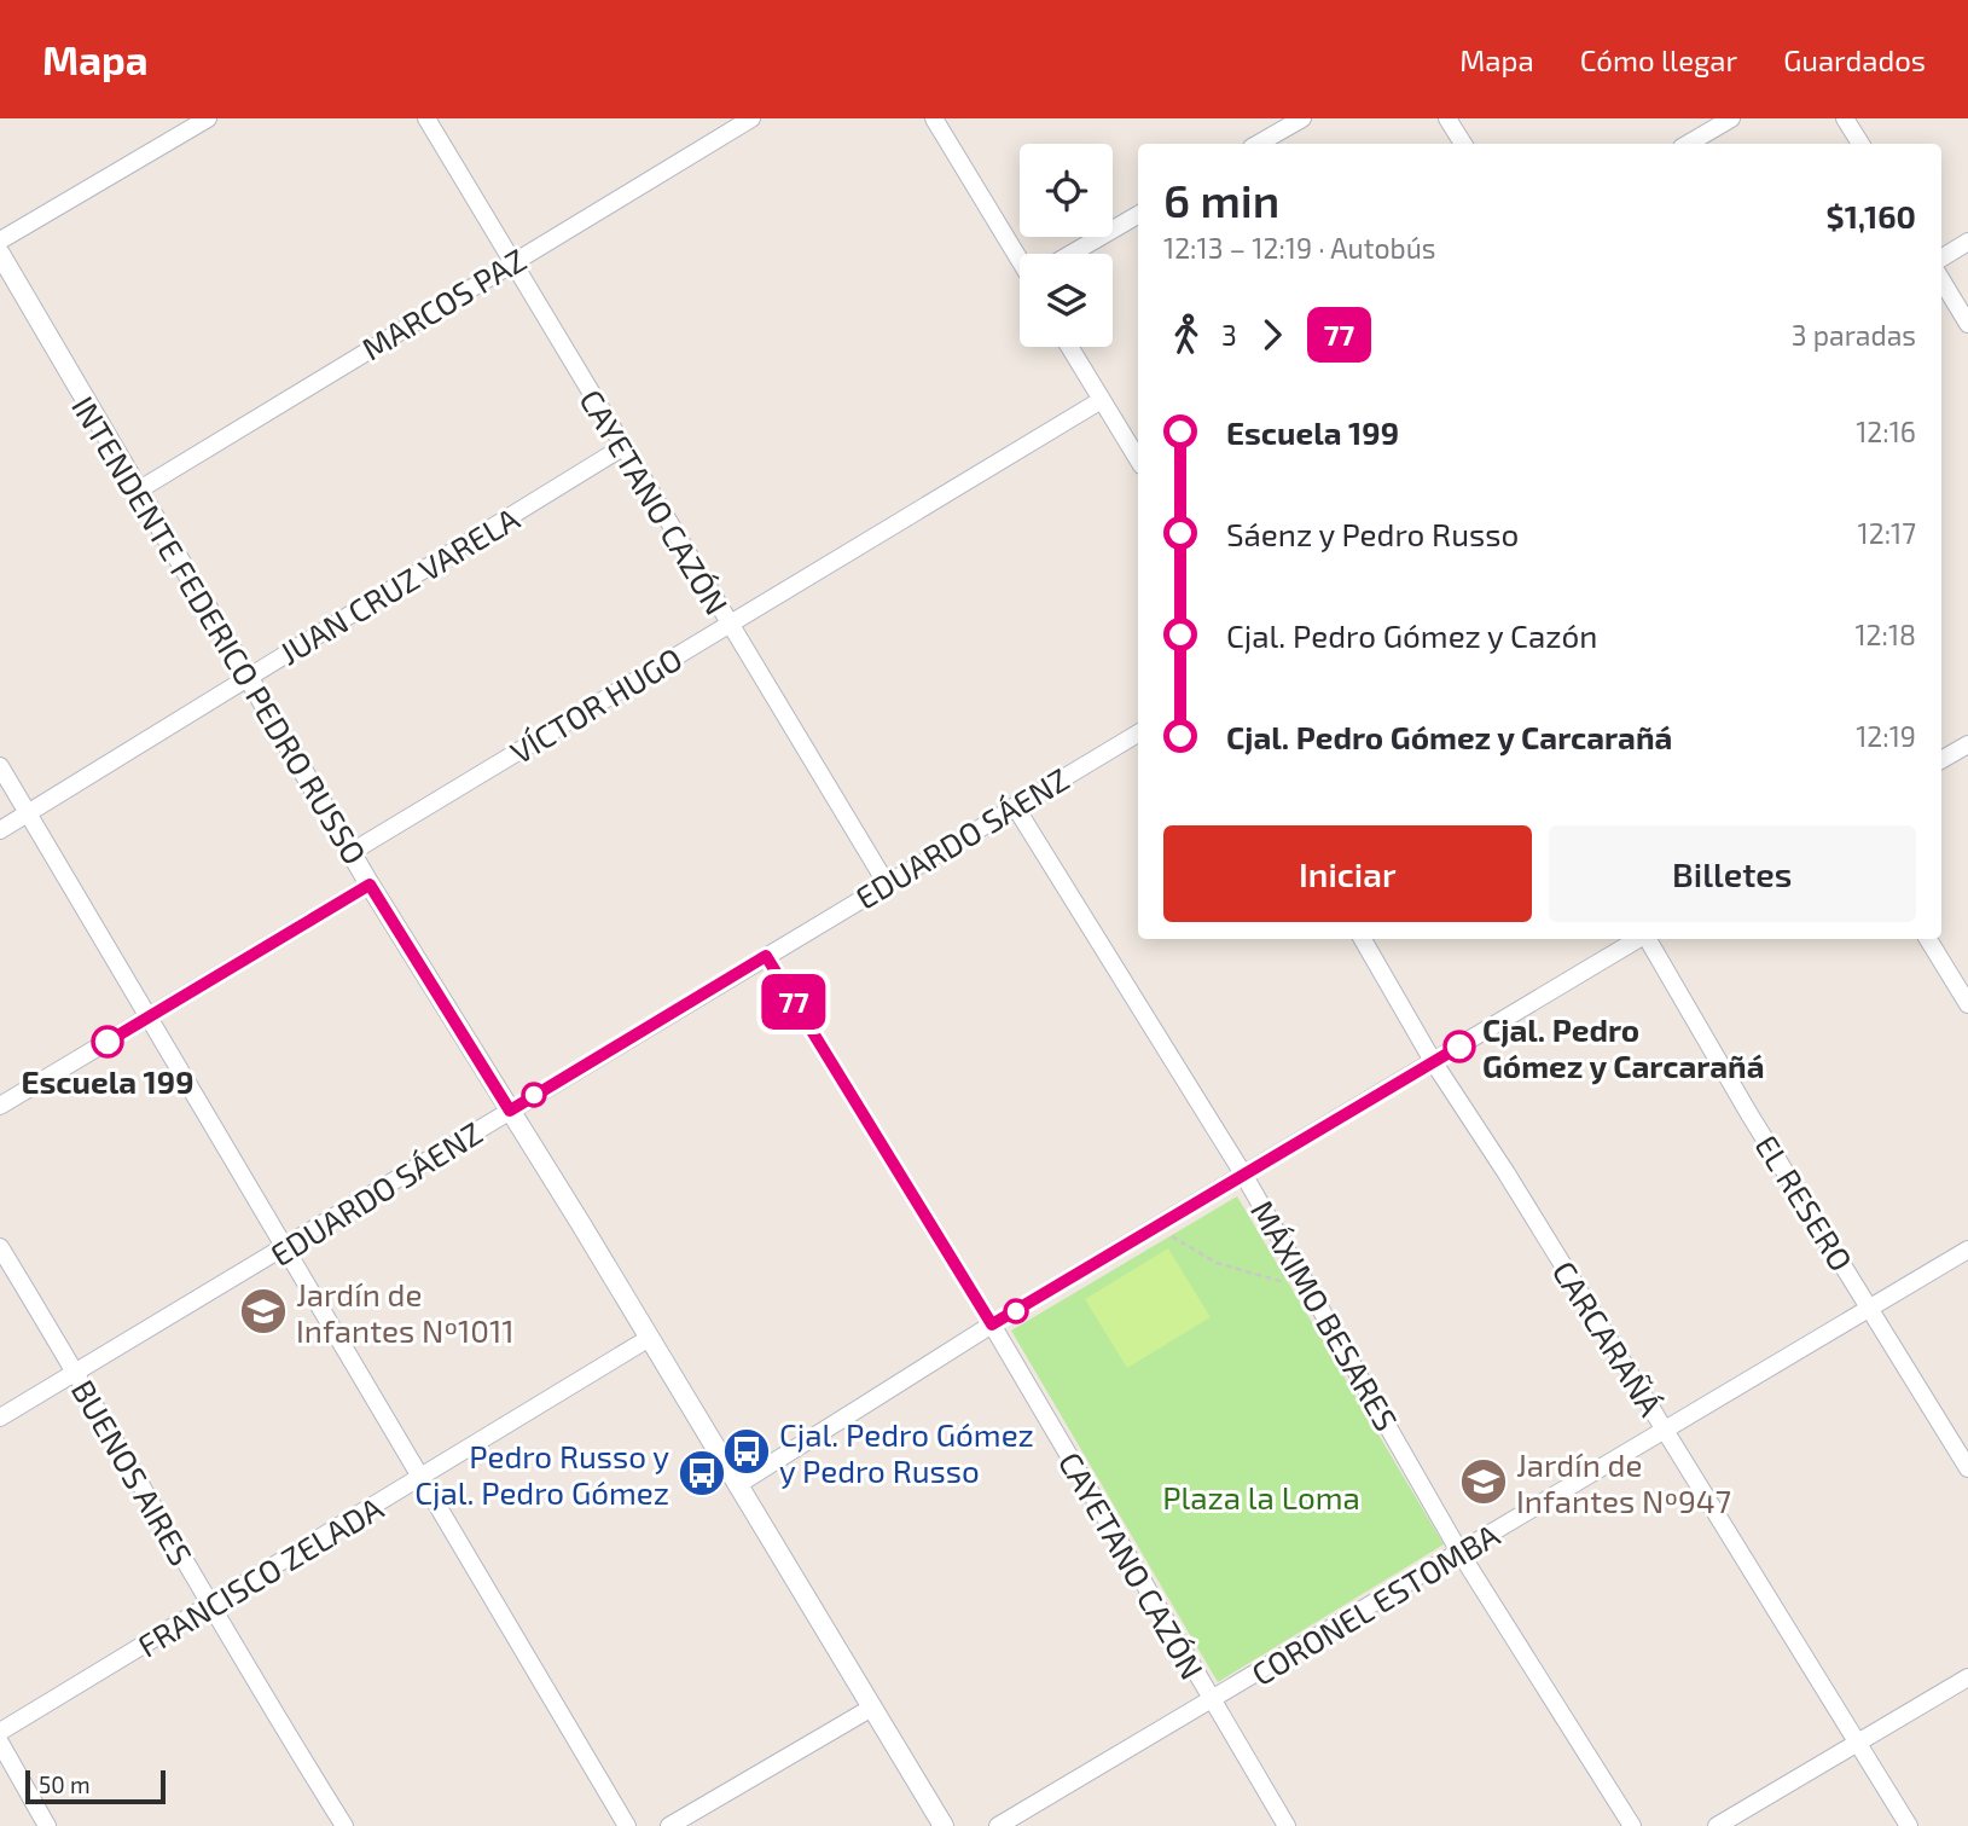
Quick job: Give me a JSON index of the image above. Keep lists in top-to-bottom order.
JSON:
{
  "streets": {
    "street": [
      "MARCOS PAZ",
      "CAYETANO CAZÓN",
      "JUAN CRUZ VARELA",
      "INTENDENTE FEDERICO PEDRO RUSSO",
      "VÍCTOR HUGO",
      "EDUARDO SÁENZ",
      "EL RESERO",
      "MÁXIMO BESARES",
      "CARCARAÑÁ",
      "BUENOS AIRES",
      "FRANCISCO ZELADA",
      "CORONEL ESTOMBA"
    ]
  },
  "crossings": [
    ["MARCOS PAZ", "CAYETANO CAZÓN"],
    ["MARCOS PAZ", "INTENDENTE FEDERICO PEDRO RUSSO"],
    ["CAYETANO CAZÓN", "JUAN CRUZ VARELA"],
    ["CAYETANO CAZÓN", "VÍCTOR HUGO"],
    ["CAYETANO CAZÓN", "EDUARDO SÁENZ"],
    ["CAYETANO CAZÓN", "CORONEL ESTOMBA"],
    ["JUAN CRUZ VARELA", "INTENDENTE FEDERICO PEDRO RUSSO"],
    ["INTENDENTE FEDERICO PEDRO RUSSO", "VÍCTOR HUGO"],
    ["INTENDENTE FEDERICO PEDRO RUSSO", "EDUARDO SÁENZ"],
    ["INTENDENTE FEDERICO PEDRO RUSSO", "FRANCISCO ZELADA"],
    ["EDUARDO SÁENZ", "MÁXIMO BESARES"],
    ["EDUARDO SÁENZ", "BUENOS AIRES"],
    ["EL RESERO", "CORONEL ESTOMBA"],
    ["MÁXIMO BESARES", "CORONEL ESTOMBA"],
    ["CARCARAÑÁ", "CORONEL ESTOMBA"],
    ["BUENOS AIRES", "FRANCISCO ZELADA"]
  ],
  "parks": ["Plaza la Loma"],
  "places": {
    "other": ["Escuela 199", "Cjal. Pedro Gómez y Carcarañá"],
    "school or university": ["Jardín de Infantes Nº1011", "Jardín de Infantes Nº947"],
    "bus stop": ["Cjal. Pedro Gómez y Pedro Russo", "Pedro Russo y Cjal. Pedro Gómez"]
  },
  "lines": ["bus line 77"],
  "scale_bar": "50 m",
  "page": {
    "header": "Mapa",
    "nav": ["Mapa", "Cómo llegar", "Guardados"],
    "on_map": "77",
    "heading": ["6 min", "12:13 – 12:19 · Autobús", "$1,160"],
    "legs": ["3", "77", "3 paradas"],
    "list": [
      {
        "name": "Escuela 199",
        "value": "12:16"
      },
      {
        "name": "Sáenz y Pedro Russo",
        "value": "12:17"
      },
      {
        "name": "Cjal. Pedro Gómez y Cazón",
        "value": "12:18"
      },
      {
        "name": "Cjal. Pedro Gómez y Carcarañá",
        "value": "12:19"
      }
    ],
    "buttons": ["Iniciar", "Billetes"],
    "scale": "50 m"
  }
}
